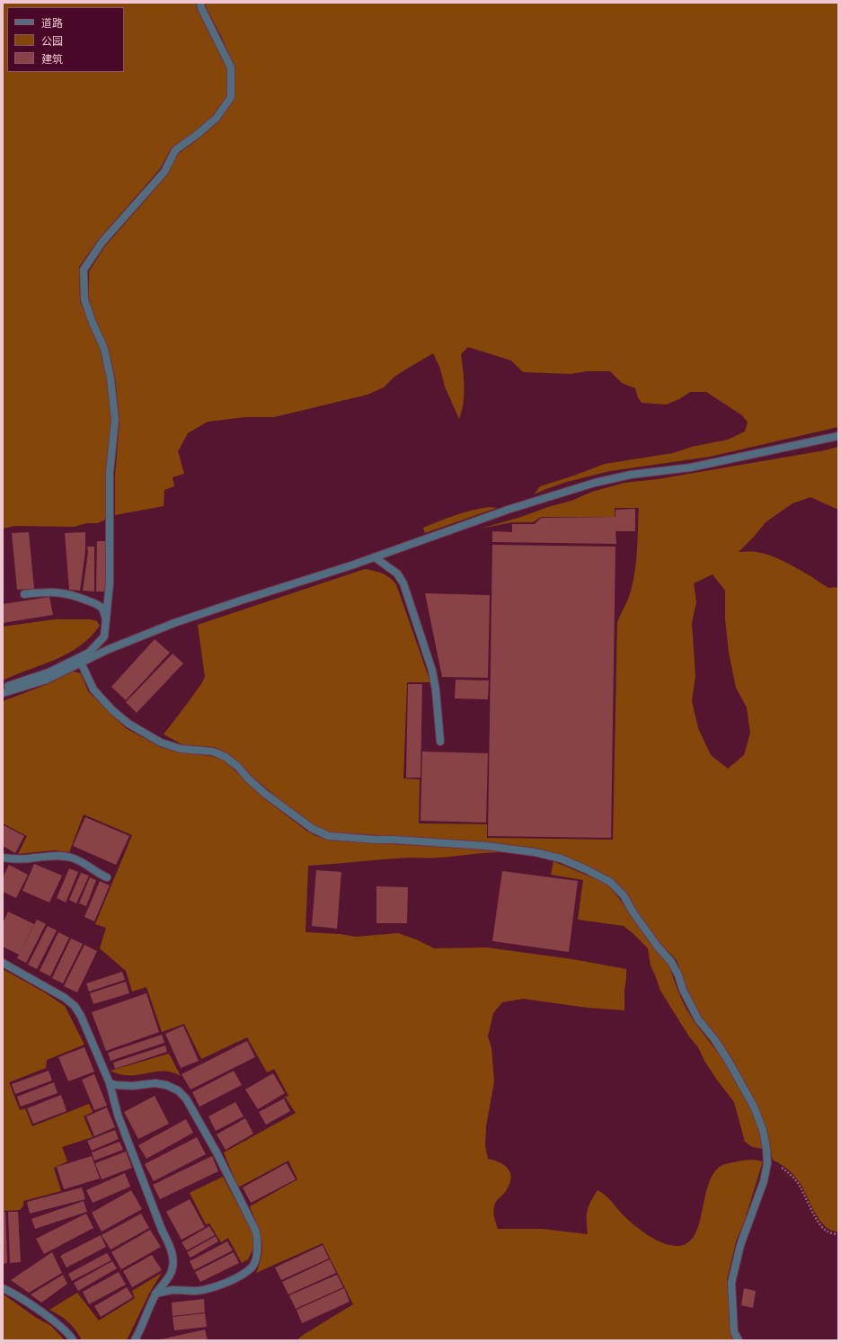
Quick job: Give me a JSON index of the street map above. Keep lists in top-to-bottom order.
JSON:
{
  "legend": ["道路", "公园", "建筑"]
}
